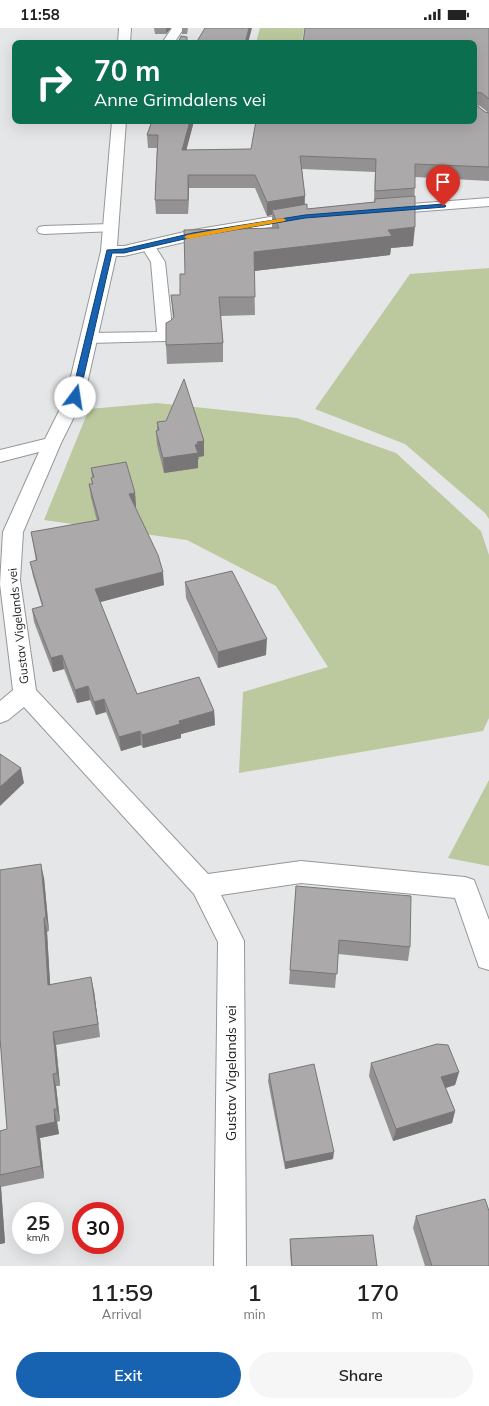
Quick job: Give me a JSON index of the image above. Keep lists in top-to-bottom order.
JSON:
{
  "streets": {
    "street": ["Gustav Vigelands vei"]
  },
  "page": {
    "status": "11:58",
    "turn": ["70 m", "Anne Grimdalens vei"],
    "speed": "25 km/h",
    "limit": "30",
    "eta": [
      "11:59",
      "Arrival",
      "1",
      "min",
      "170",
      "m"
    ],
    "buttons": ["Exit", "Share"]
  }
}
